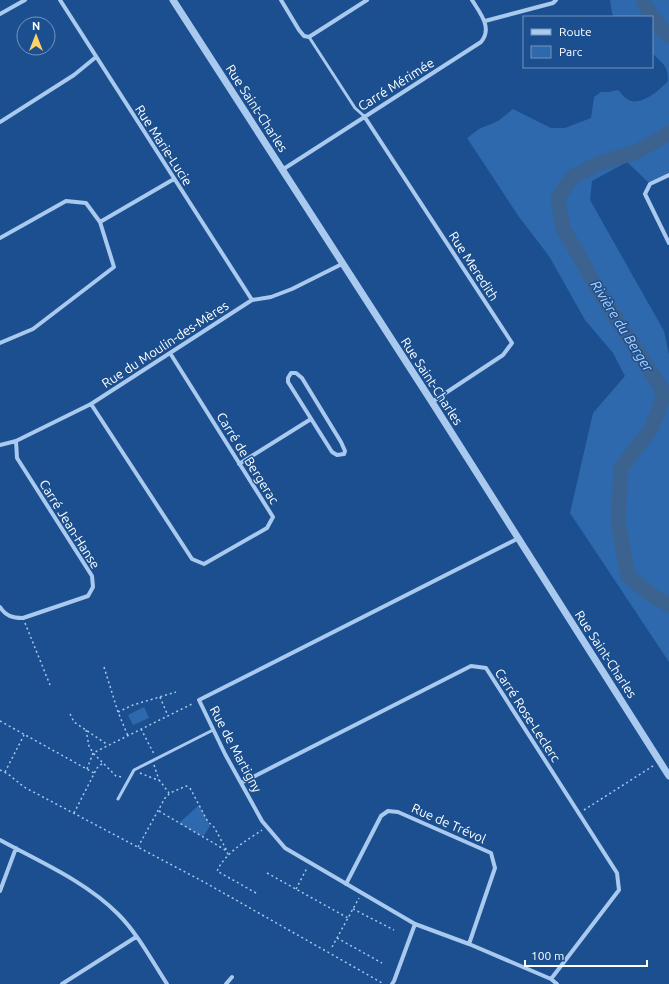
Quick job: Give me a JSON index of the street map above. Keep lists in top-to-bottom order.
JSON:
{
  "streets": {
    "street": [
      "Carré Mérimée",
      "Rue Saint-Charles",
      "Rue Marie-Lucie",
      "Rue Meredith",
      "Rue du Moulin-des-Mères",
      "Carré de Bergerac",
      "Carré Jean-Hanse",
      "Carré Rose-Leclerc",
      "Rue de Martigny",
      "Rue de Trévol"
    ]
  },
  "crossings": [
    ["Carré Mérimée", "Rue Saint-Charles"],
    ["Carré Mérimée", "Rue Meredith"],
    ["Rue Saint-Charles", "Rue Meredith"],
    ["Rue Saint-Charles", "Rue du Moulin-des-Mères"],
    ["Rue Saint-Charles", "Rue de Martigny"],
    ["Rue Marie-Lucie", "Rue du Moulin-des-Mères"],
    ["Rue du Moulin-des-Mères", "Carré de Bergerac"],
    ["Rue du Moulin-des-Mères", "Carré Jean-Hanse"],
    ["Carré Rose-Leclerc", "Rue de Martigny"],
    ["Rue de Martigny", "Rue de Trévol"]
  ],
  "water": ["Rivière du Berger"],
  "legend": ["Route", "Parc"],
  "scale_bar": "100 m",
  "north": "top"
}
